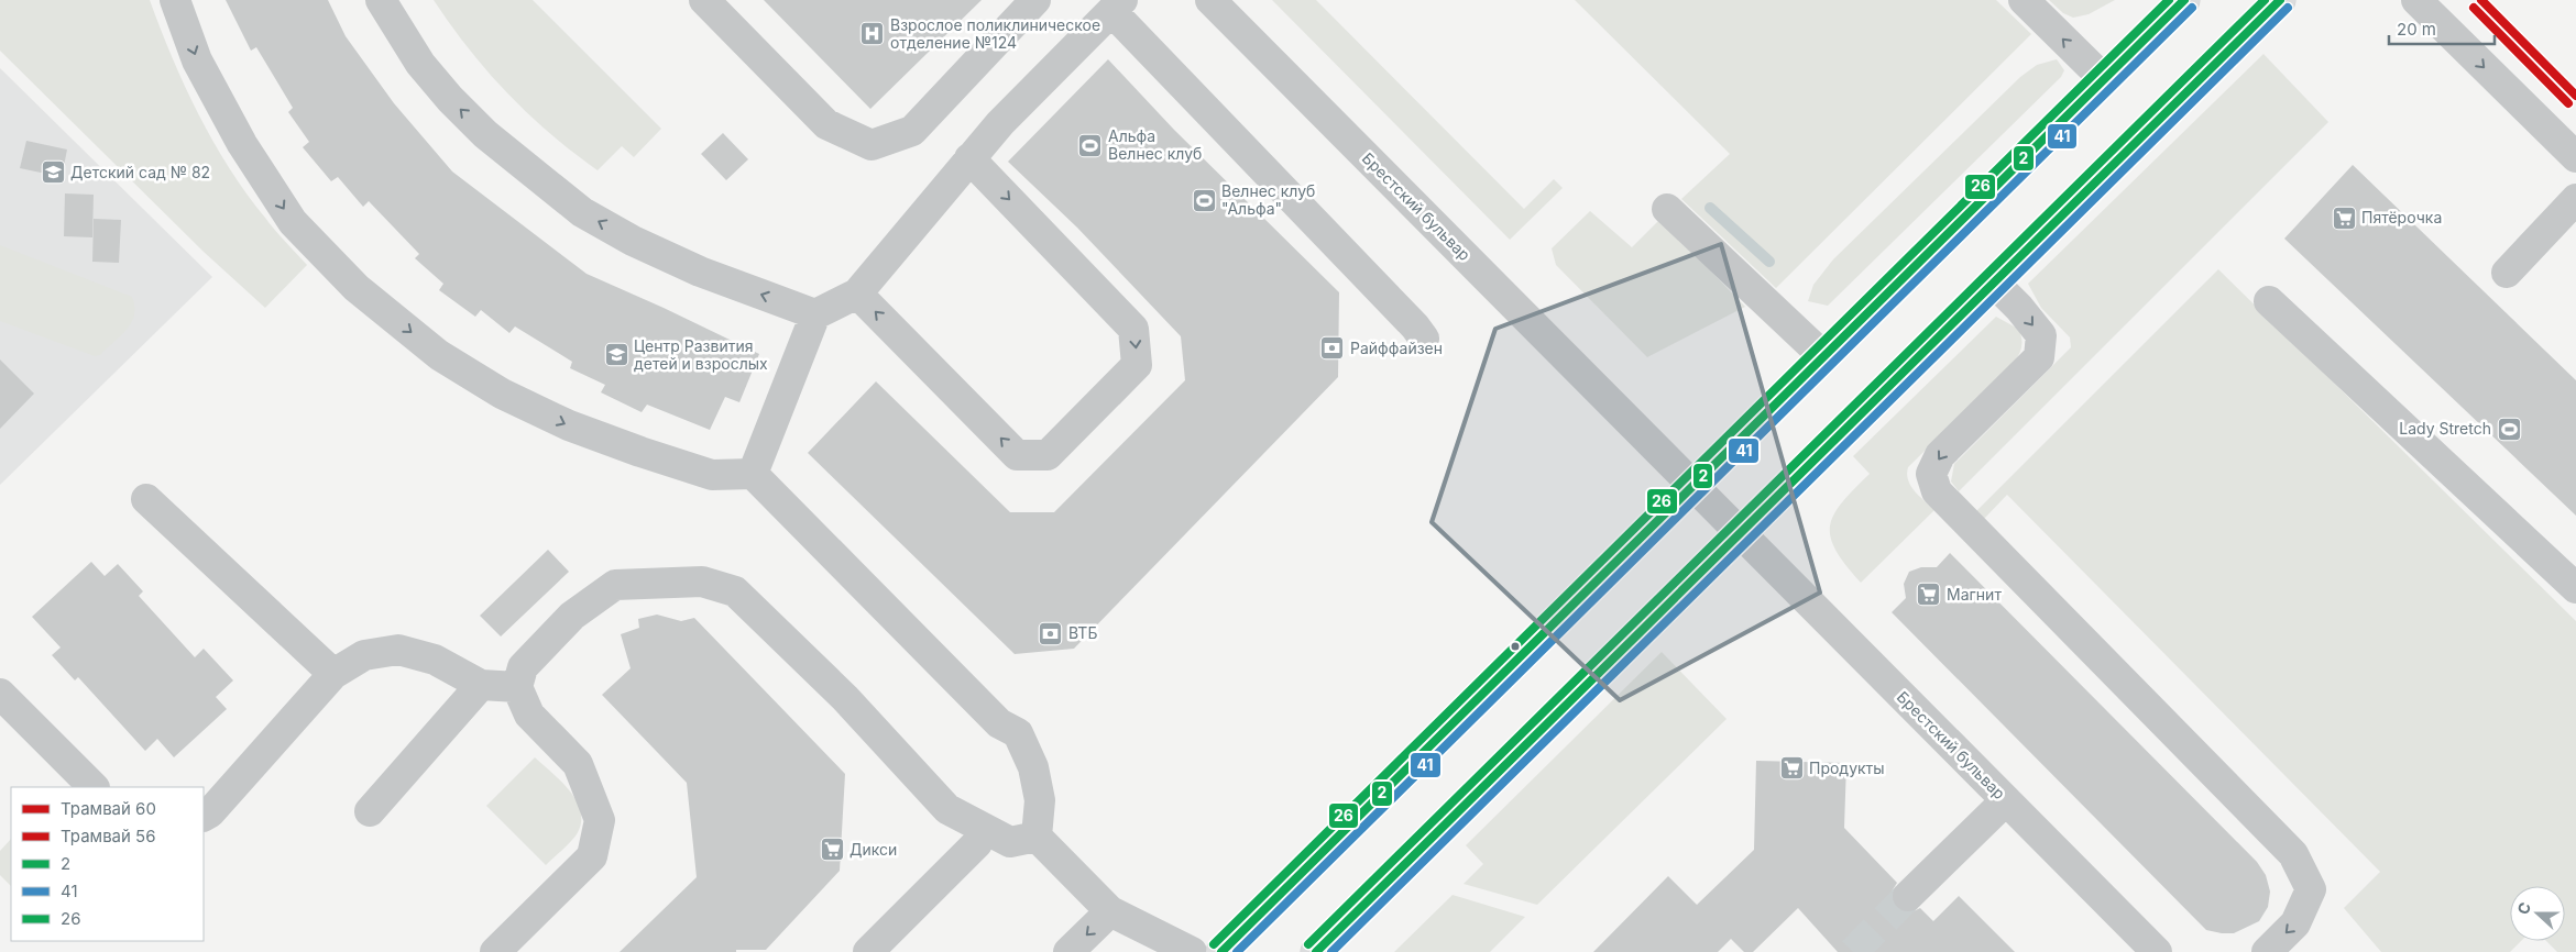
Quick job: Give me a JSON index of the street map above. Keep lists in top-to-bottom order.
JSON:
{
  "streets": {
    "street": ["Брестский бульвар"]
  },
  "places": {
    "hospital": ["Взрослое поликлиническое отделение №124"],
    "sports": ["Альфа Велнес клуб", "Велнес клуб \"Альфа\"", "Lady Stretch"],
    "school or university": ["Детский сад № 82", "Центр Развития детей и взрослых"],
    "supermarket": [
      "Пятёрочка",
      "Магнит",
      "Продукты",
      "Дикси"
    ],
    "bank": ["Райффайзен", "ВТБ"]
  },
  "lines": [
    "tram line 60",
    "transit line 2",
    "transit line 26",
    "tram line 56",
    "transit line 41"
  ],
  "legend": [
    "Трамвай 60",
    "Трамвай 56",
    "2",
    "41",
    "26"
  ],
  "scale_bar": "20 m",
  "north": "left"
}
